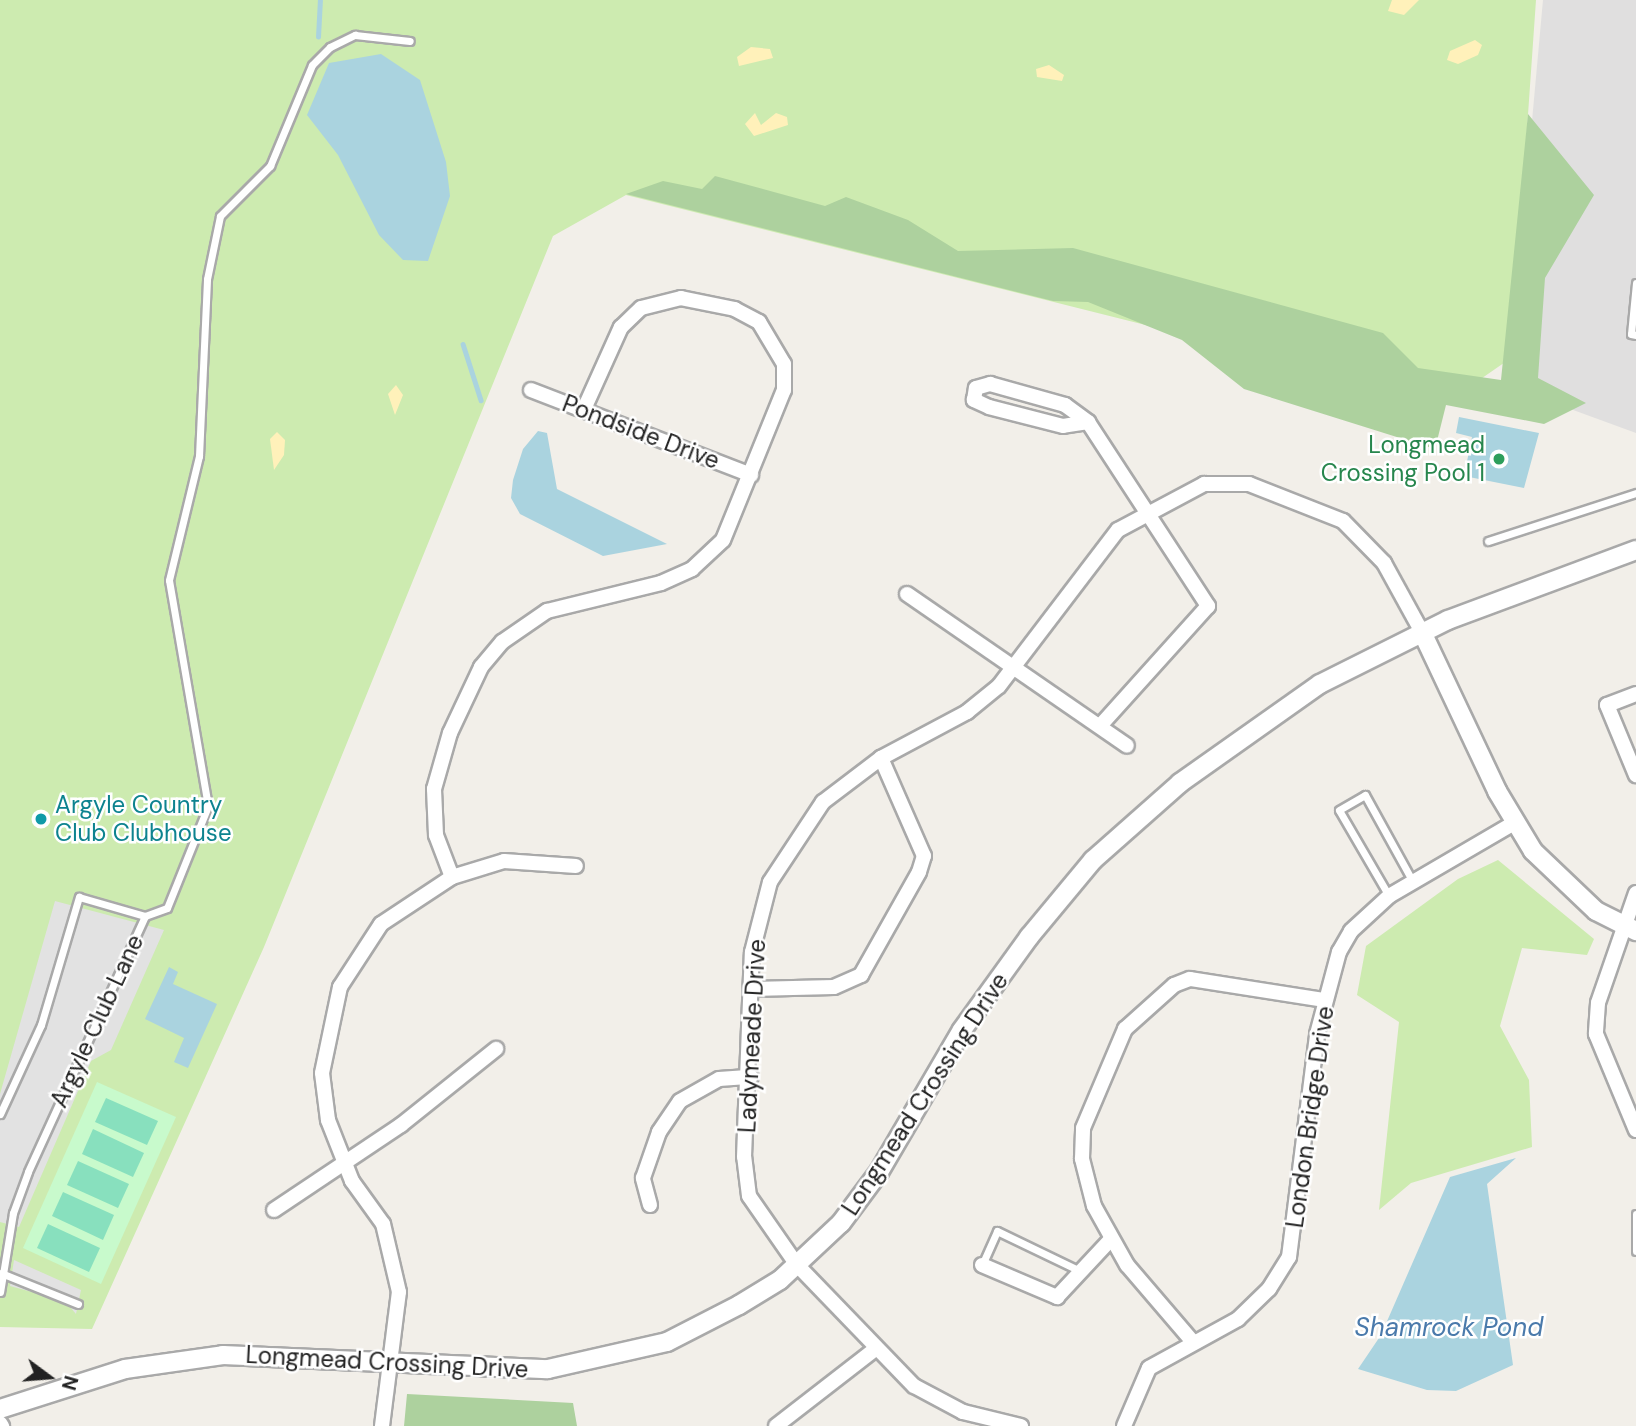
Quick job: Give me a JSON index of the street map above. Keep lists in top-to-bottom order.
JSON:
{
  "streets": {
    "street": [
      "Pondside Drive",
      "Ladymeade Drive",
      "Longmead Crossing Drive",
      "London Bridge Drive"
    ],
    "lane": ["Argyle Club Lane"]
  },
  "crossings": [
    ["Ladymeade Drive", "Longmead Crossing Drive"]
  ],
  "water": ["Shamrock Pond"],
  "places": ["Longmead Crossing Pool 1", "Argyle Country Club Clubhouse"],
  "north": "right"
}
